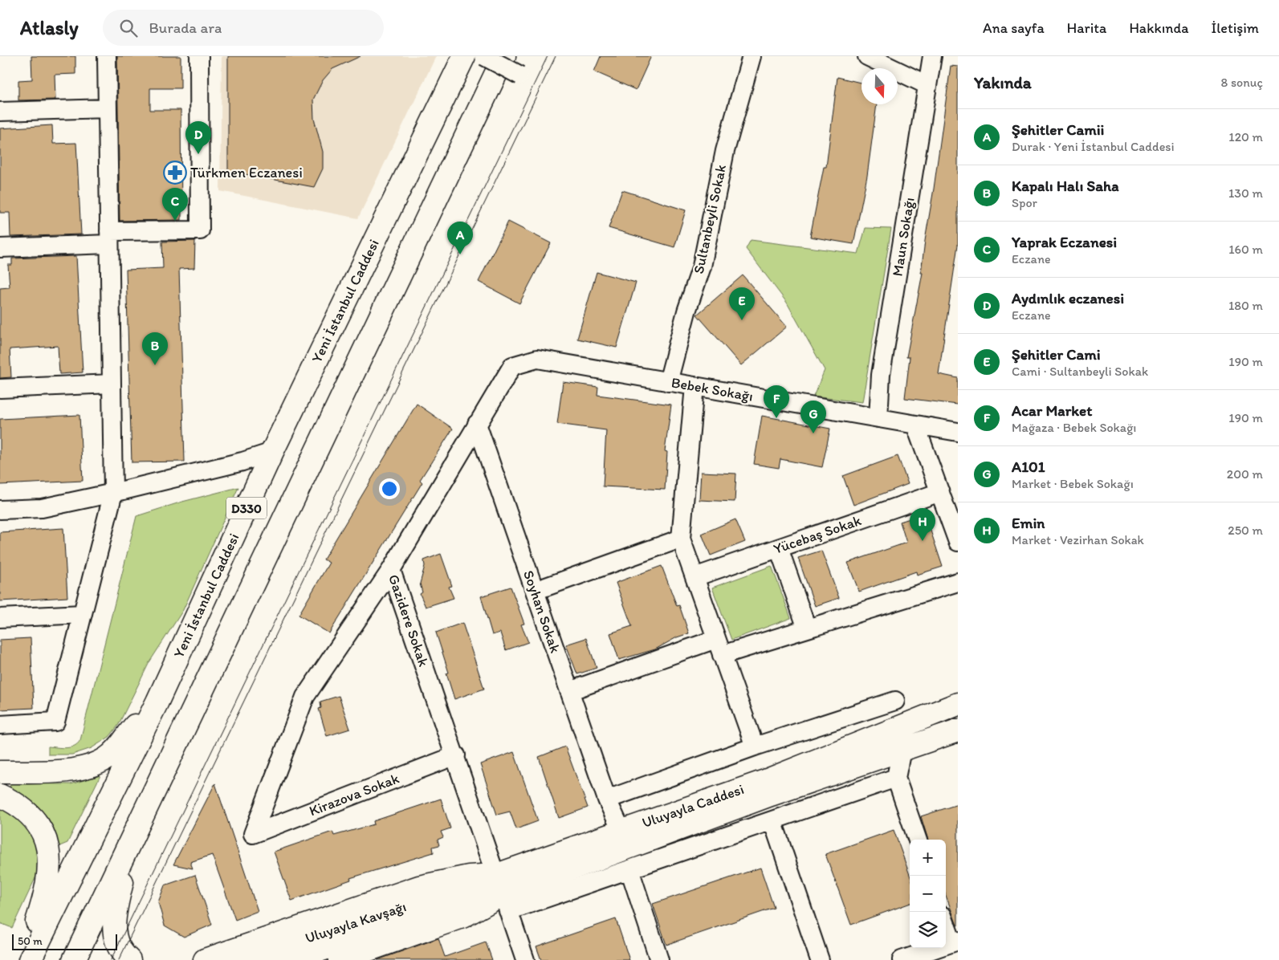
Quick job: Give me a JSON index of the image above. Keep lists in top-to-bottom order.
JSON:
{
  "streets": {
    "main road": [
      "Yeni İstanbul Caddesi",
      "D330",
      "Uluyayla Caddesi",
      "Uluyayla Kavşağı"
    ],
    "street": [
      "Sultanbeyli Sokak",
      "Maun Sokağı",
      "Bebek Sokağı",
      "Yücebaş Sokak",
      "Soyhan Sokak",
      "Gazidere Sokak",
      "Kirazova Sokak"
    ]
  },
  "crossings": [
    ["Sultanbeyli Sokak", "Bebek Sokağı"],
    ["Maun Sokağı", "Bebek Sokağı"],
    ["Bebek Sokağı", "Gazidere Sokak"],
    ["Soyhan Sokak", "Gazidere Sokak"],
    ["Soyhan Sokak", "Uluyayla Caddesi"],
    ["Gazidere Sokak", "Kirazova Sokak"],
    ["Gazidere Sokak", "Uluyayla Caddesi"],
    ["Uluyayla Caddesi", "Uluyayla Kavşağı"]
  ],
  "places": {
    "pharmacy": ["Türkmen Eczanesi"]
  },
  "scale_bar": "50 m",
  "north": "bottom",
  "page": {
    "header": "Atlasly",
    "search": "Burada ara",
    "nav": [
      "Ana sayfa",
      "Harita",
      "Hakkında",
      "İletişim"
    ],
    "heading": ["Yakında", "8 sonuç"],
    "list": [
      {
        "mark": "A",
        "name": "Şehitler Camii",
        "note": "Durak · Yeni İstanbul Caddesi",
        "value": "120 m"
      },
      {
        "mark": "B",
        "name": "Kapalı Halı Saha",
        "note": "Spor",
        "value": "130 m"
      },
      {
        "mark": "C",
        "name": "Yaprak Eczanesi",
        "note": "Eczane",
        "value": "160 m"
      },
      {
        "mark": "D",
        "name": "Aydınlık eczanesi",
        "note": "Eczane",
        "value": "180 m"
      },
      {
        "mark": "E",
        "name": "Şehitler Cami",
        "note": "Cami · Sultanbeyli Sokak",
        "value": "190 m"
      },
      {
        "mark": "F",
        "name": "Acar Market",
        "note": "Mağaza · Bebek Sokağı",
        "value": "190 m"
      },
      {
        "mark": "G",
        "name": "A101",
        "note": "Market · Bebek Sokağı",
        "value": "200 m"
      },
      {
        "mark": "H",
        "name": "Emin",
        "note": "Market · Vezirhan Sokak",
        "value": "250 m"
      }
    ],
    "pins": [
      "D",
      "C",
      "A",
      "E",
      "B",
      "F",
      "G",
      "H"
    ],
    "map_buttons": ["+", "−"],
    "scale": "50 m"
  }
}
